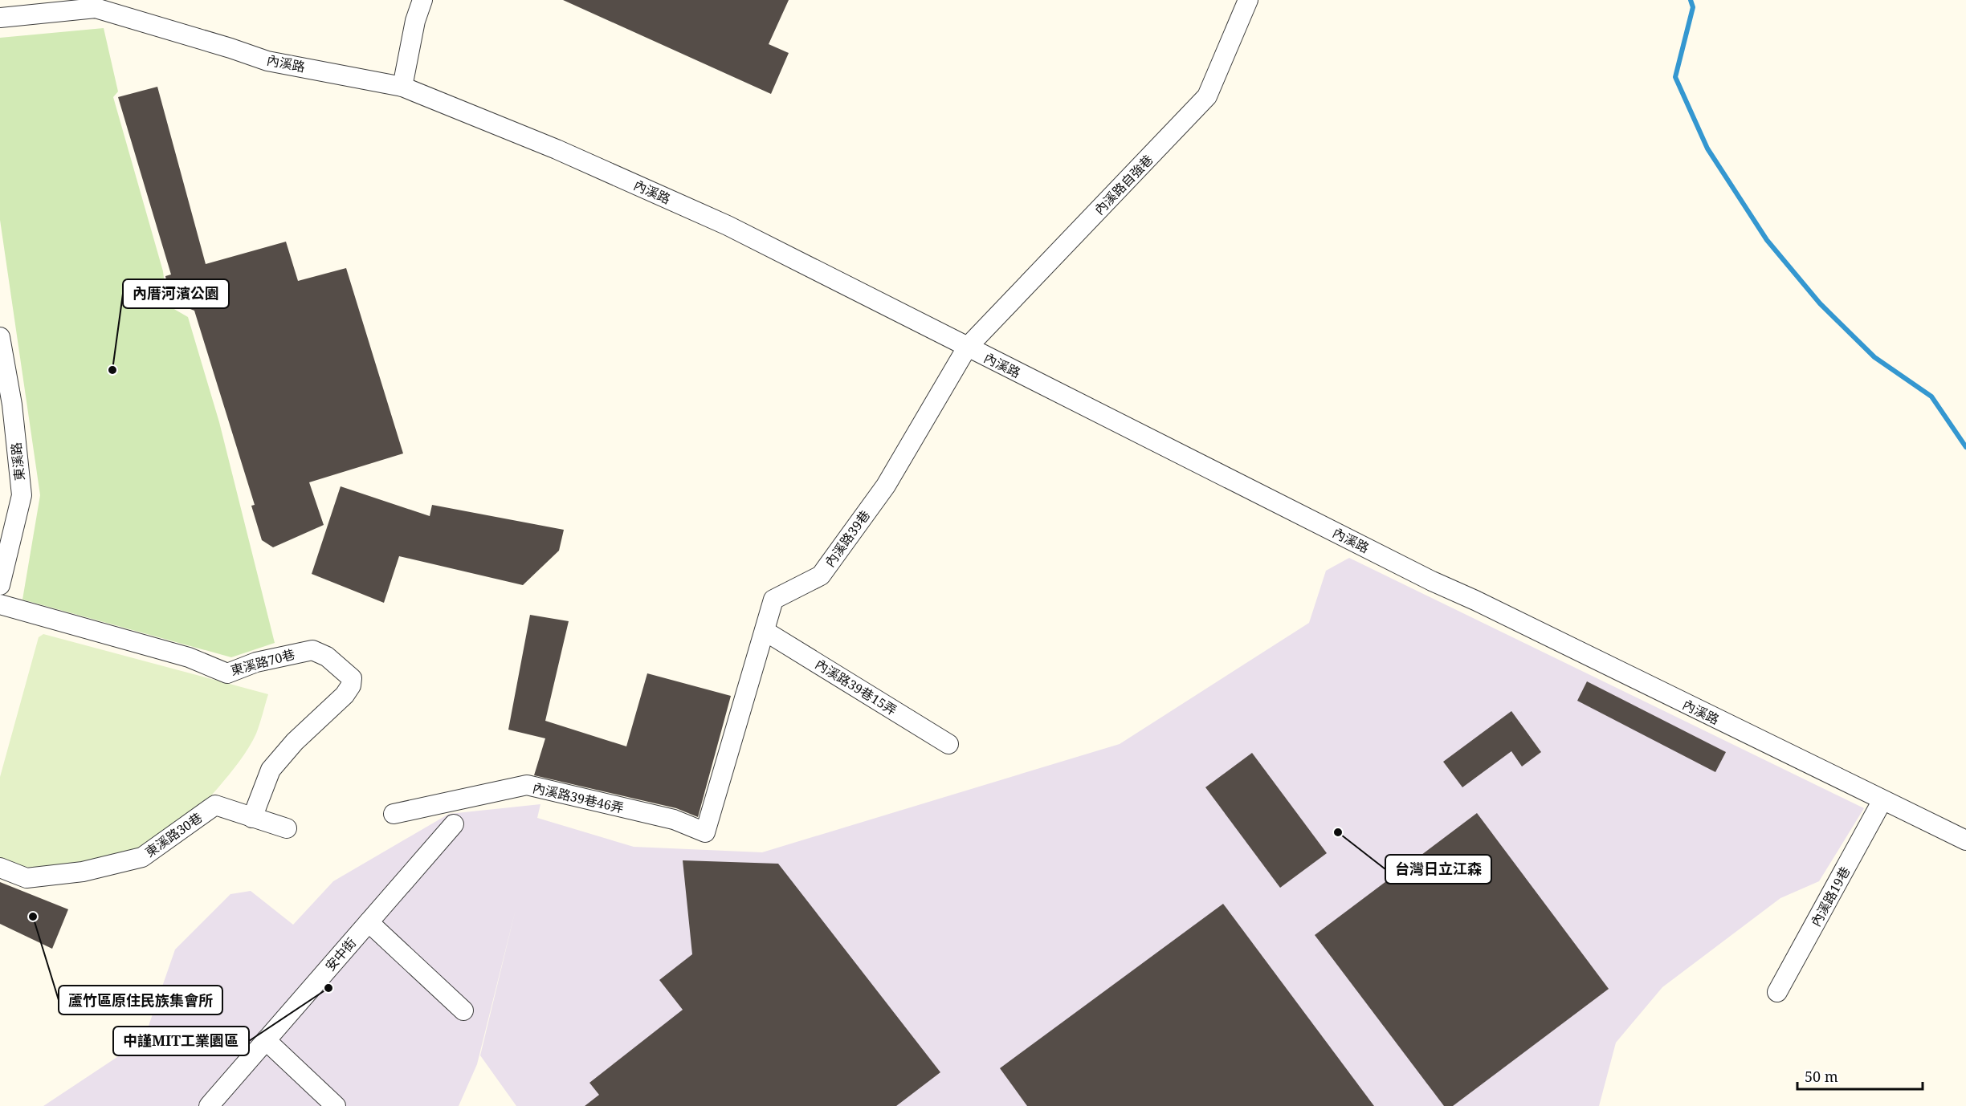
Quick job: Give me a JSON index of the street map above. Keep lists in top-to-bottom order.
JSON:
{
  "streets": {
    "street": [
      "內溪路",
      "內溪路自強巷",
      "東溪路",
      "內溪路39巷",
      "東溪路70巷",
      "內溪路39巷15弄",
      "內溪路39巷46弄",
      "東溪路30巷",
      "內溪路19巷",
      "安中街"
    ]
  },
  "crossings": [
    ["內溪路", "內溪路自強巷"],
    ["內溪路", "內溪路39巷"],
    ["內溪路", "內溪路19巷"],
    ["內溪路自強巷", "內溪路39巷"],
    ["內溪路39巷", "內溪路39巷15弄"],
    ["內溪路39巷", "內溪路39巷46弄"],
    ["東溪路70巷", "東溪路30巷"]
  ],
  "places": [
    "內厝河濱公園",
    "台灣日立江森",
    "蘆竹區原住民族集會所",
    "中謹MIT工業園區"
  ],
  "scale_bar": "50 m"
}
